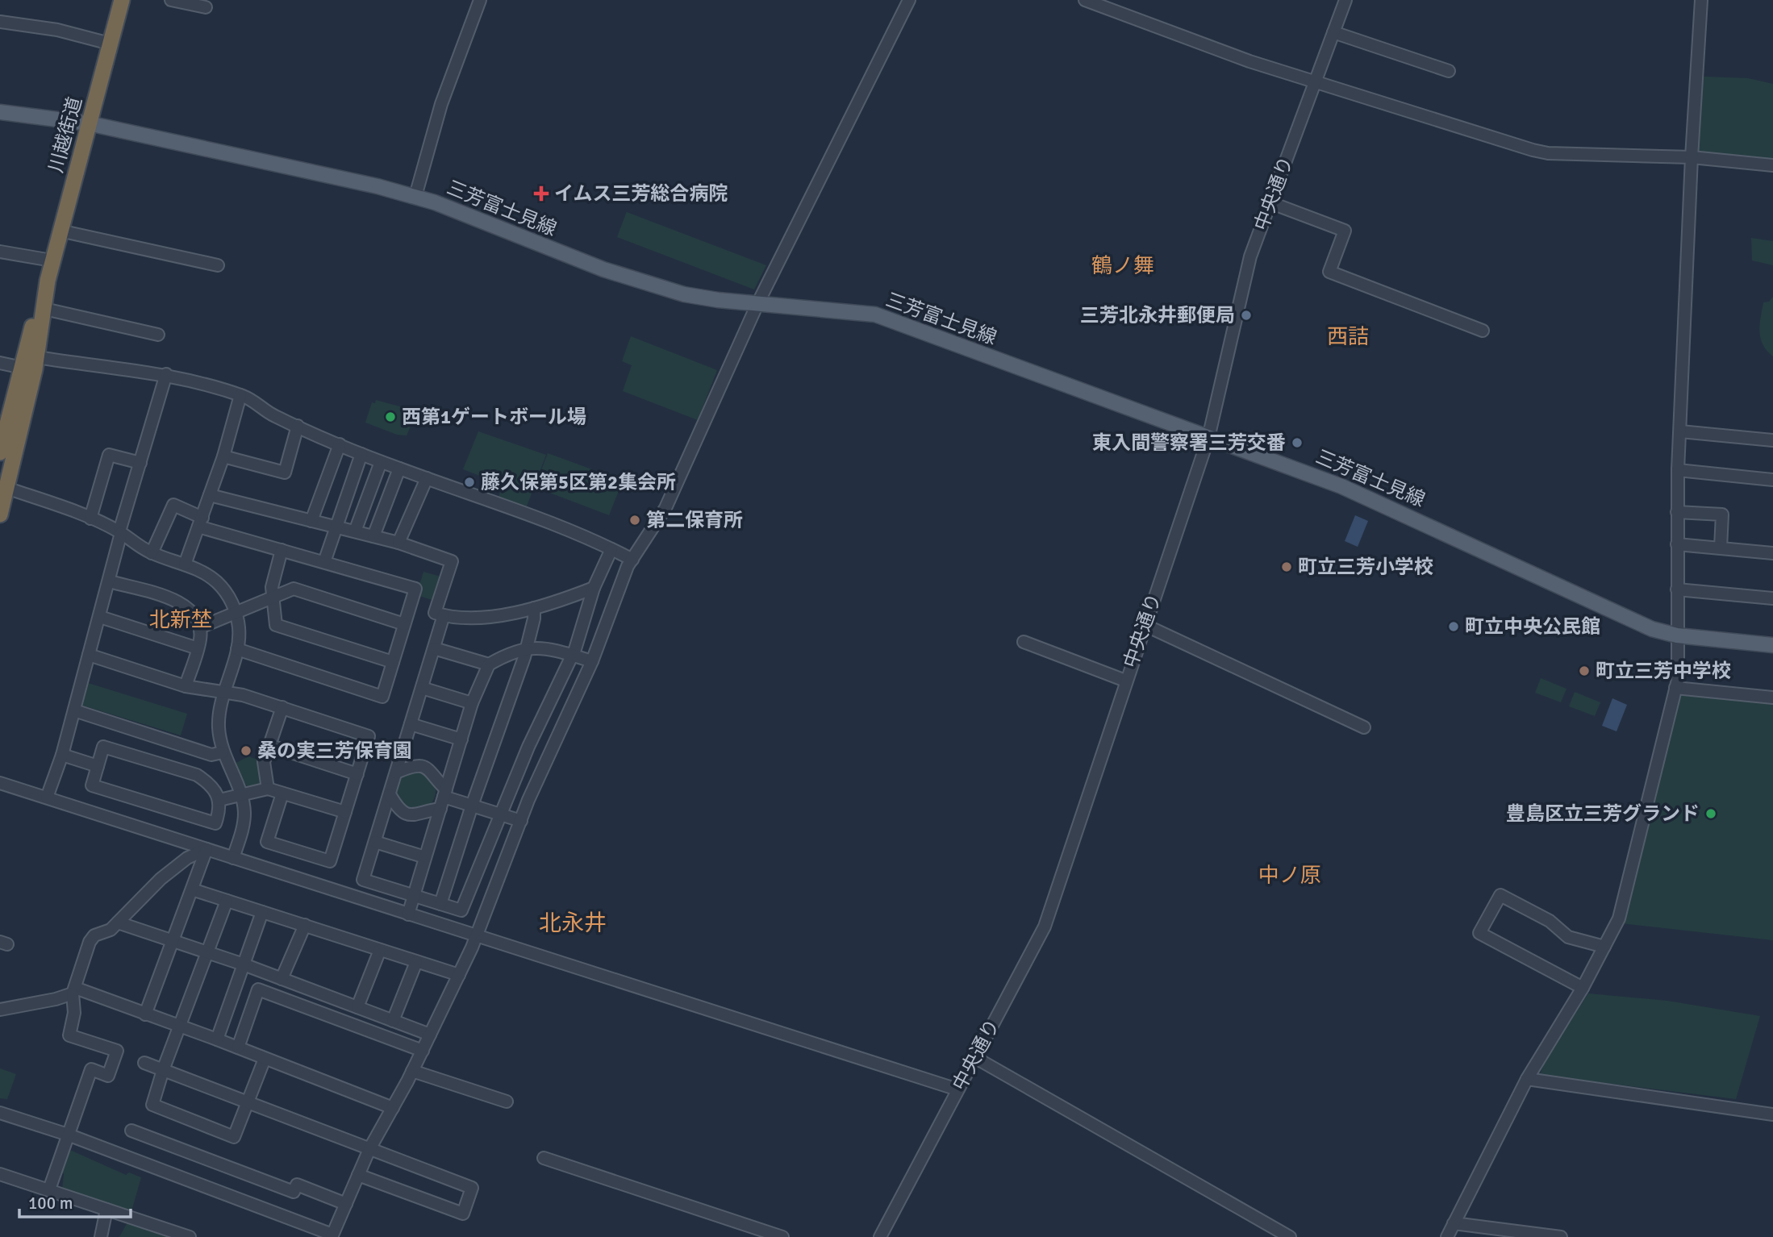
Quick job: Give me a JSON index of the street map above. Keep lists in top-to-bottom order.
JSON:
{
  "streets": {
    "highway": ["川越街道"],
    "main road": ["三芳富士見線"],
    "street": ["中央通り"]
  },
  "crossings": [
    ["川越街道", "三芳富士見線"],
    ["中央通り", "三芳富士見線"]
  ],
  "districts": [
    "鶴ノ舞",
    "西詰",
    "北新埜",
    "中ノ原",
    "北永井"
  ],
  "places": {
    "health": ["イムス三芳総合病院"],
    "other": [
      "三芳北永井郵便局",
      "西第1ゲートボール場",
      "東入間警察署三芳交番",
      "藤久保第5区第2集会所",
      "第二保育所",
      "町立三芳小学校",
      "町立中央公民館",
      "町立三芳中学校",
      "桑の実三芳保育園",
      "豊島区立三芳グランド"
    ]
  },
  "scale_bar": "100 m"
}
